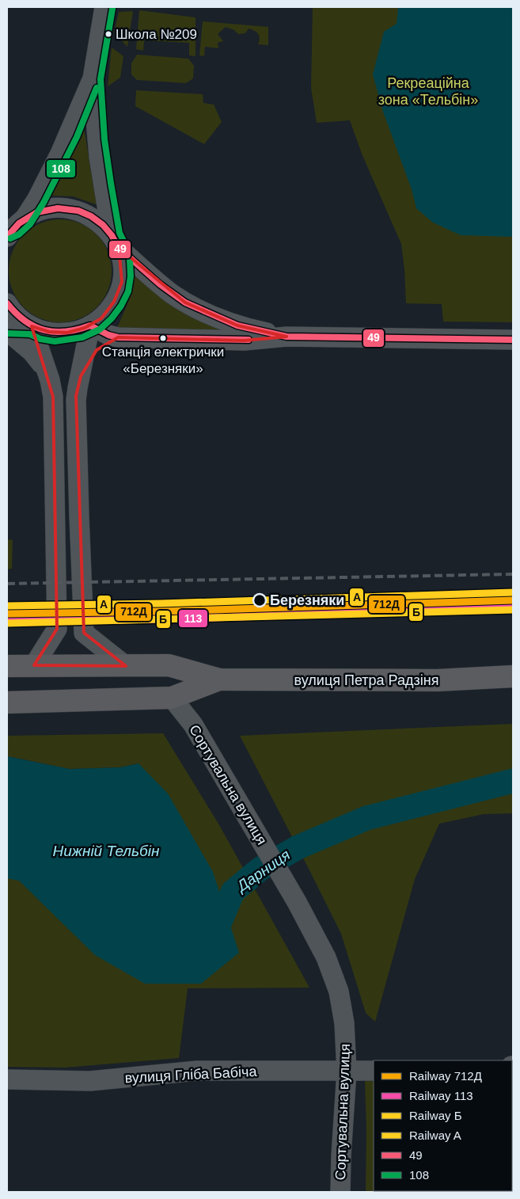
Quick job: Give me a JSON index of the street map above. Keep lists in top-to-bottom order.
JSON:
{
  "streets": {
    "main road": ["вулиця Петра Радзіня"],
    "street": ["Сортувальна вулиця", "вулиця Гліба Бабіча"]
  },
  "crossings": [
    ["вулиця Петра Радзіня", "Сортувальна вулиця"],
    ["Сортувальна вулиця", "вулиця Гліба Бабіча"]
  ],
  "water": ["Нижній Тельбін", "Дарниця"],
  "parks": ["Рекреаційна зона «Тельбін»"],
  "places": ["Школа №209", "Станція електрички «Березняки»", "Березняки"],
  "lines": [
    "transit line 108",
    "transit line 49",
    "rail line A",
    "rail line 712Д",
    "rail line 113",
    "rail line Б"
  ],
  "legend": [
    "Railway 712Д",
    "Railway 113",
    "Railway Б",
    "Railway A",
    "49",
    "108"
  ]
}
